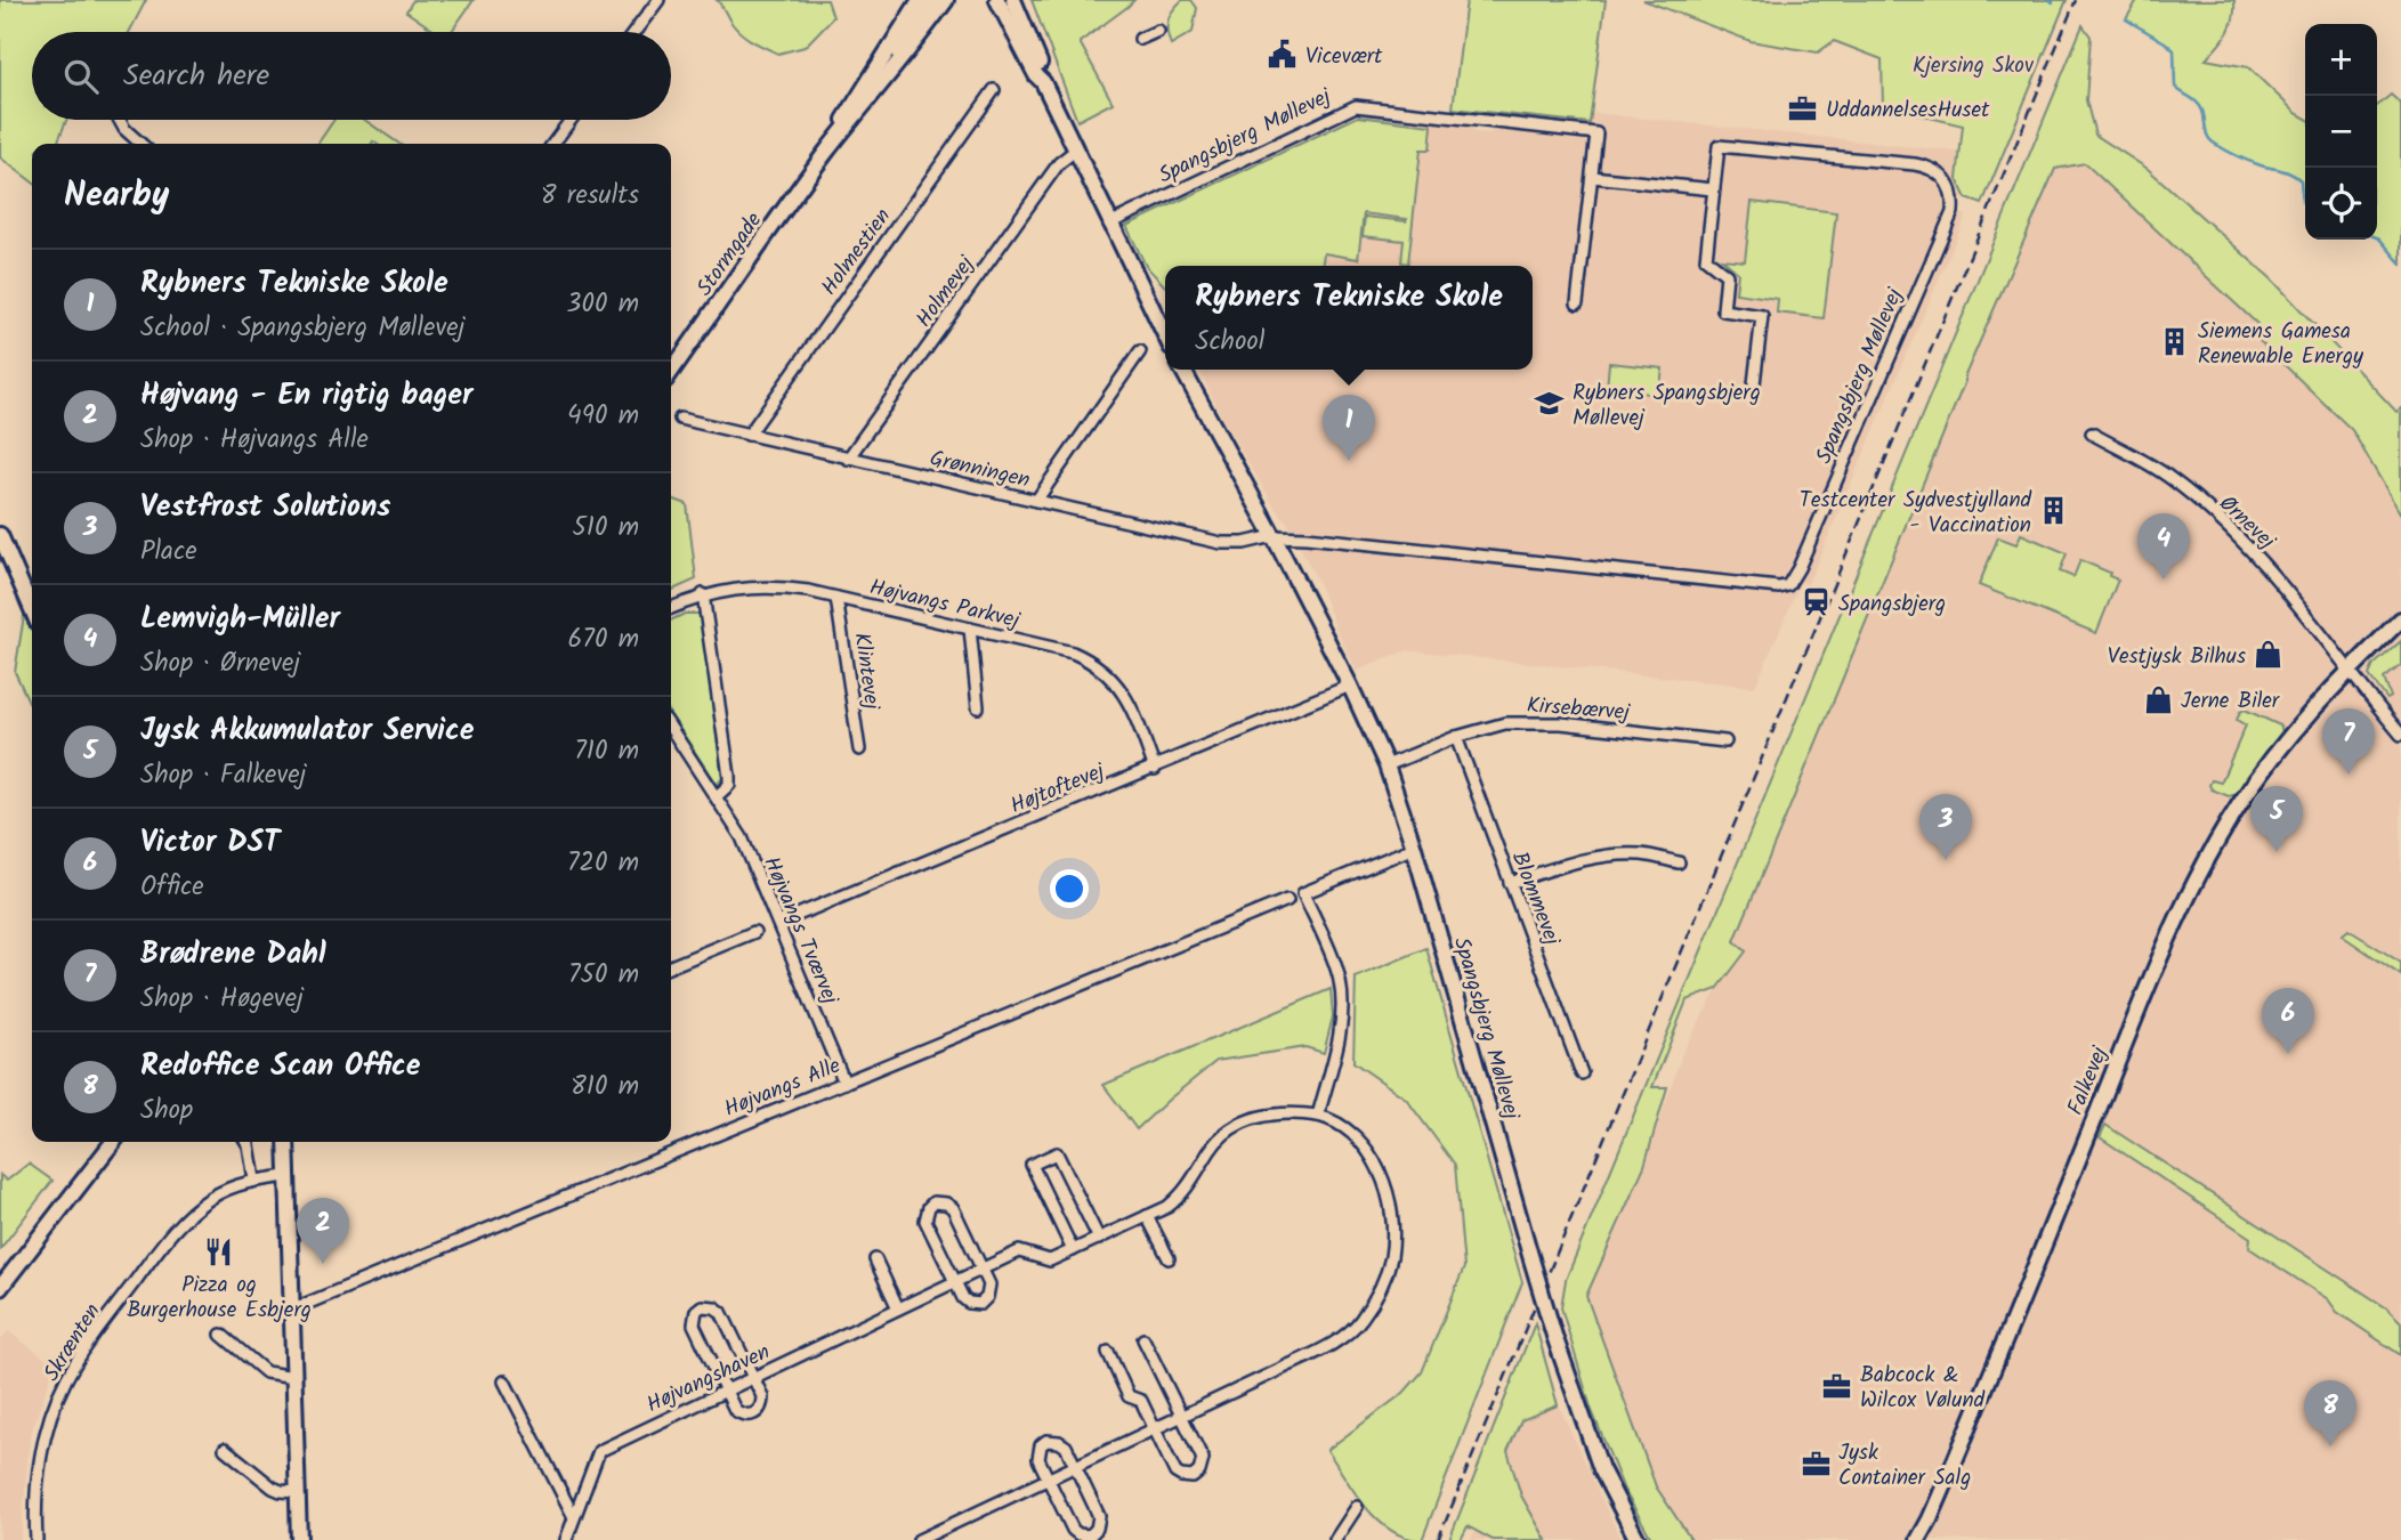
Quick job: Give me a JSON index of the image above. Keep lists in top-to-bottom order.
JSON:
{
  "streets": {
    "street": [
      "Spangsbjerg Møllevej",
      "Holmestien",
      "Stormgade",
      "Holmevej",
      "Grønningen",
      "Ørnevej",
      "Højvangs Parkvej",
      "Klintevej",
      "Kirsebærvej",
      "Højtoftevej",
      "Blommevej",
      "Højvangs Tværvej",
      "Falkevej",
      "Højvangs Alle",
      "Skrænten",
      "Højvangshaven"
    ]
  },
  "crossings": [
    ["Spangsbjerg Møllevej", "Grønningen"],
    ["Spangsbjerg Møllevej", "Kirsebærvej"],
    ["Spangsbjerg Møllevej", "Højtoftevej"],
    ["Holmestien", "Grønningen"],
    ["Holmevej", "Grønningen"],
    ["Ørnevej", "Falkevej"],
    ["Højvangs Parkvej", "Klintevej"],
    ["Højvangs Parkvej", "Højtoftevej"],
    ["Kirsebærvej", "Blommevej"],
    ["Højtoftevej", "Højvangs Tværvej"],
    ["Højvangs Tværvej", "Højvangs Alle"]
  ],
  "parks": ["Kjersing Skov"],
  "places": {
    "public building": ["Vicevært"],
    "office": ["UddannelsesHuset", "Babcock & Wilcox Vølund", "Jysk Container Salg"],
    "building": ["Siemens Gamesa Renewable Energy", "Testcenter Sydvestjylland - Vaccination"],
    "school or university": ["Rybners Spangsbjerg Møllevej"],
    "station": ["Spangsbjerg"],
    "shop": ["Vestjysk Bilhus", "Jerne Biler"],
    "restaurant": ["Pizza og Burgerhouse Esbjerg"]
  },
  "page": {
    "map_buttons": ["+", "−"],
    "search": "Search here",
    "heading": ["Nearby", "8 results"],
    "list": [
      {
        "mark": "1",
        "name": "Rybners Tekniske Skole",
        "note": "School · Spangsbjerg Møllevej",
        "value": "300 m"
      },
      {
        "mark": "2",
        "name": "Højvang - En rigtig bager",
        "note": "Shop · Højvangs Alle",
        "value": "490 m"
      },
      {
        "mark": "3",
        "name": "Vestfrost Solutions",
        "note": "Place",
        "value": "510 m"
      },
      {
        "mark": "4",
        "name": "Lemvigh-Müller",
        "note": "Shop · Ørnevej",
        "value": "670 m"
      },
      {
        "mark": "5",
        "name": "Jysk Akkumulator Service",
        "note": "Shop · Falkevej",
        "value": "710 m"
      },
      {
        "mark": "6",
        "name": "Victor DST",
        "note": "Office",
        "value": "720 m"
      },
      {
        "mark": "7",
        "name": "Brødrene Dahl",
        "note": "Shop · Høgevej",
        "value": "750 m"
      },
      {
        "mark": "8",
        "name": "Redoffice Scan Office",
        "note": "Shop",
        "value": "810 m"
      }
    ],
    "popup": ["Rybners Tekniske Skole", "School"],
    "pins": [
      "1",
      "4",
      "7",
      "5",
      "3",
      "6",
      "2",
      "8"
    ]
  }
}
